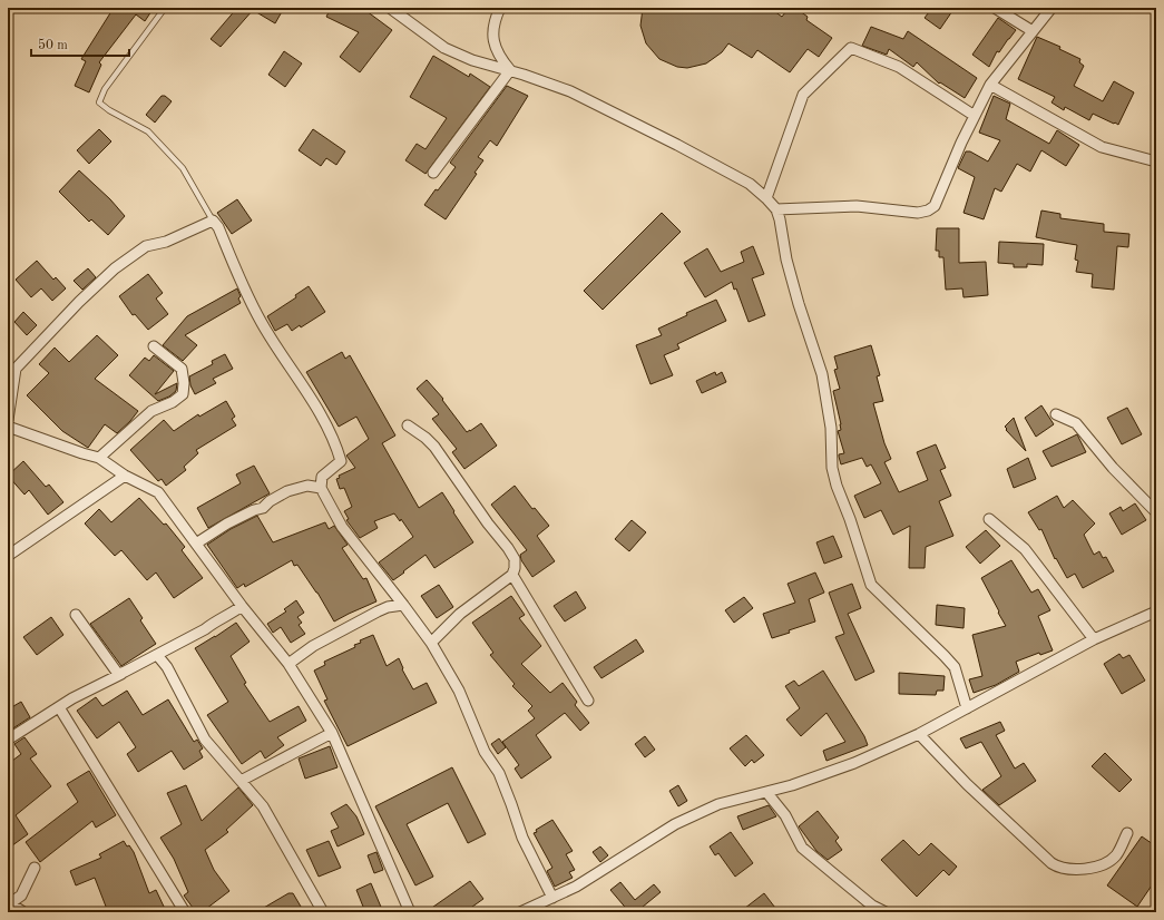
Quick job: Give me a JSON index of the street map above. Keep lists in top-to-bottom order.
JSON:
{
  "scale_bar": "50 m"
}
